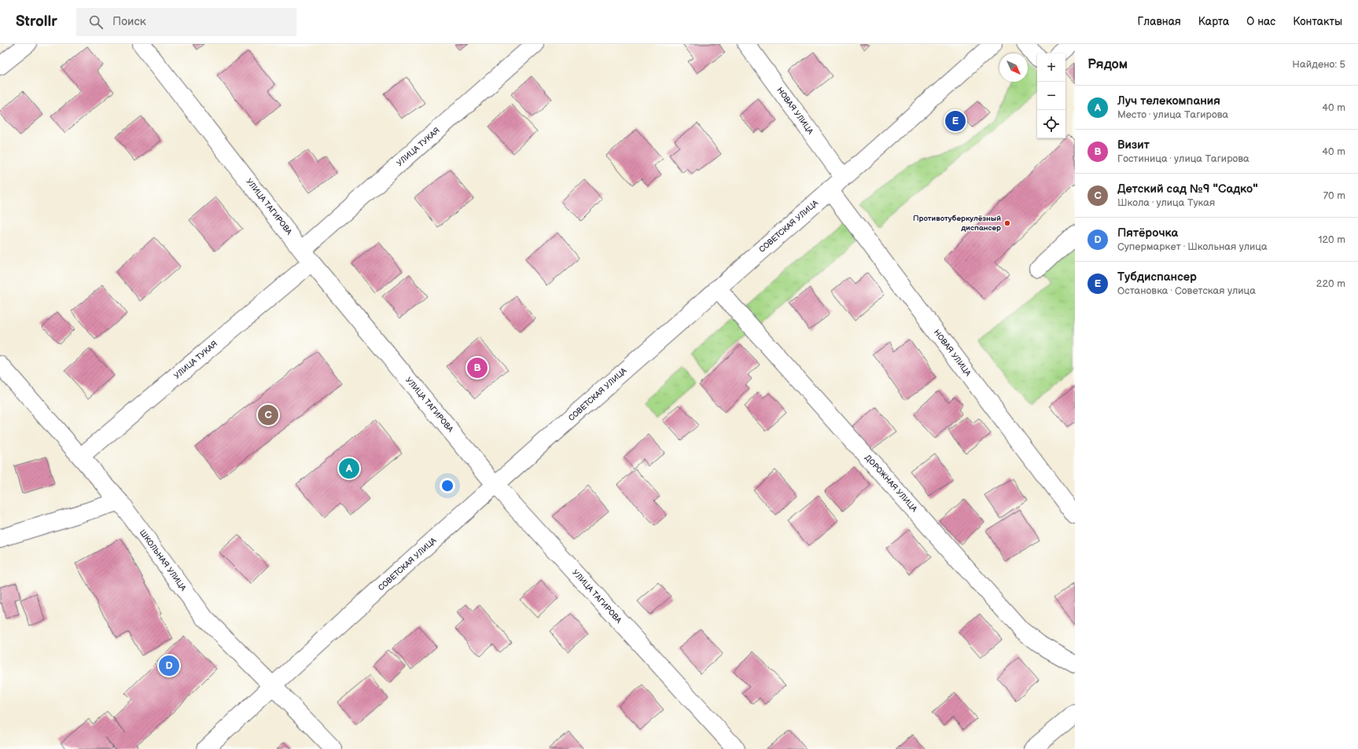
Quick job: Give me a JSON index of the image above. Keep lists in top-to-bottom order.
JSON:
{
  "streets": {
    "street": [
      "НОВАЯ УЛИЦА",
      "УЛИЦА ТУКАЯ",
      "УЛИЦА ТАГИРОВА",
      "СОВЕТСКАЯ УЛИЦА",
      "ДОРОЖНАЯ УЛИЦА",
      "ШКОЛЬНАЯ УЛИЦА"
    ]
  },
  "crossings": [
    ["НОВАЯ УЛИЦА", "СОВЕТСКАЯ УЛИЦА"],
    ["УЛИЦА ТУКАЯ", "УЛИЦА ТАГИРОВА"],
    ["УЛИЦА ТУКАЯ", "ШКОЛЬНАЯ УЛИЦА"],
    ["УЛИЦА ТАГИРОВА", "СОВЕТСКАЯ УЛИЦА"],
    ["СОВЕТСКАЯ УЛИЦА", "ДОРОЖНАЯ УЛИЦА"],
    ["СОВЕТСКАЯ УЛИЦА", "ШКОЛЬНАЯ УЛИЦА"]
  ],
  "places": ["Противотуберкулёзный диспансер"],
  "north": "bottom right",
  "page": {
    "header": "Strollr",
    "search": "Поиск",
    "nav": [
      "Главная",
      "Карта",
      "О нас",
      "Контакты"
    ],
    "heading": ["Рядом", "Найдено: 5"],
    "map_buttons": ["+", "−"],
    "list": [
      {
        "mark": "A",
        "name": "Луч телекомпания",
        "note": "Место · улица Тагирова",
        "value": "40 m"
      },
      {
        "mark": "B",
        "name": "Визит",
        "note": "Гостиница · улица Тагирова",
        "value": "40 m"
      },
      {
        "mark": "C",
        "name": "Детский сад №9 \"Садко\"",
        "note": "Школа · улица Тукая",
        "value": "70 m"
      },
      {
        "mark": "D",
        "name": "Пятёрочка",
        "note": "Супермаркет · Школьная улица",
        "value": "120 m"
      },
      {
        "mark": "E",
        "name": "Тубдиспансер",
        "note": "Остановка · Советская улица",
        "value": "220 m"
      }
    ],
    "pins": [
      "E",
      "B",
      "C",
      "A",
      "D"
    ]
  }
}
